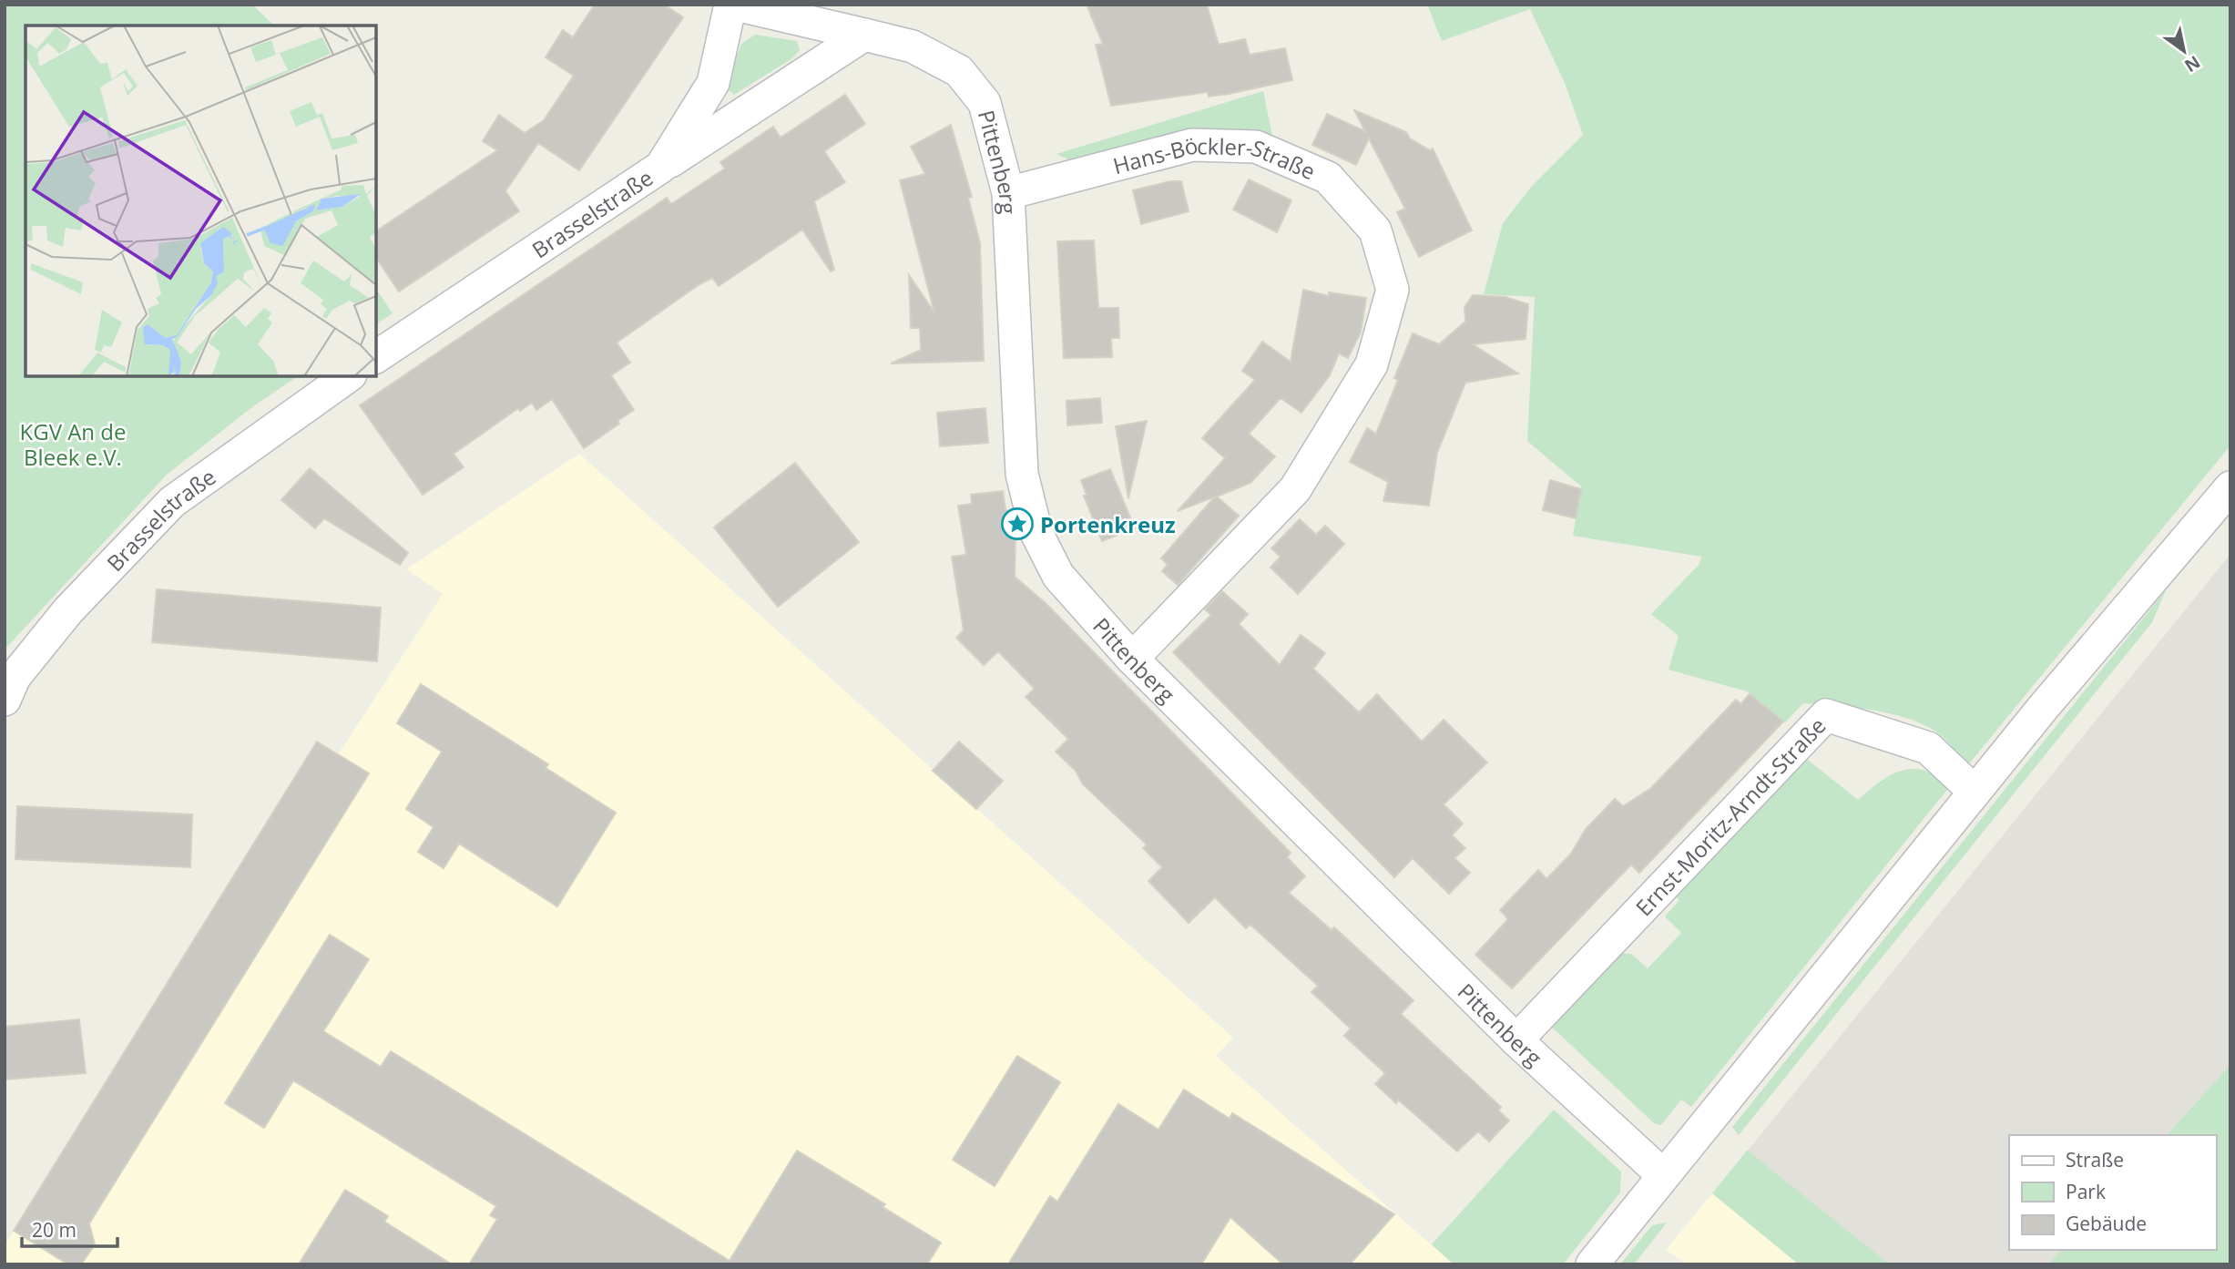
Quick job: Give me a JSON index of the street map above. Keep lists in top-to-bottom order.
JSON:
{
  "streets": {
    "street": [
      "Pittenberg",
      "Hans-Böckler-Straße",
      "Brasselstraße",
      "Ernst-Moritz-Arndt-Straße"
    ]
  },
  "crossings": [
    ["Pittenberg", "Hans-Böckler-Straße"],
    ["Pittenberg", "Ernst-Moritz-Arndt-Straße"]
  ],
  "parks": ["KGV An de Bleek e.V."],
  "places": {
    "place": ["Portenkreuz"]
  },
  "legend": ["Straße", "Park", "Gebäude"],
  "scale_bar": "20 m",
  "north": "bottom right"
}
